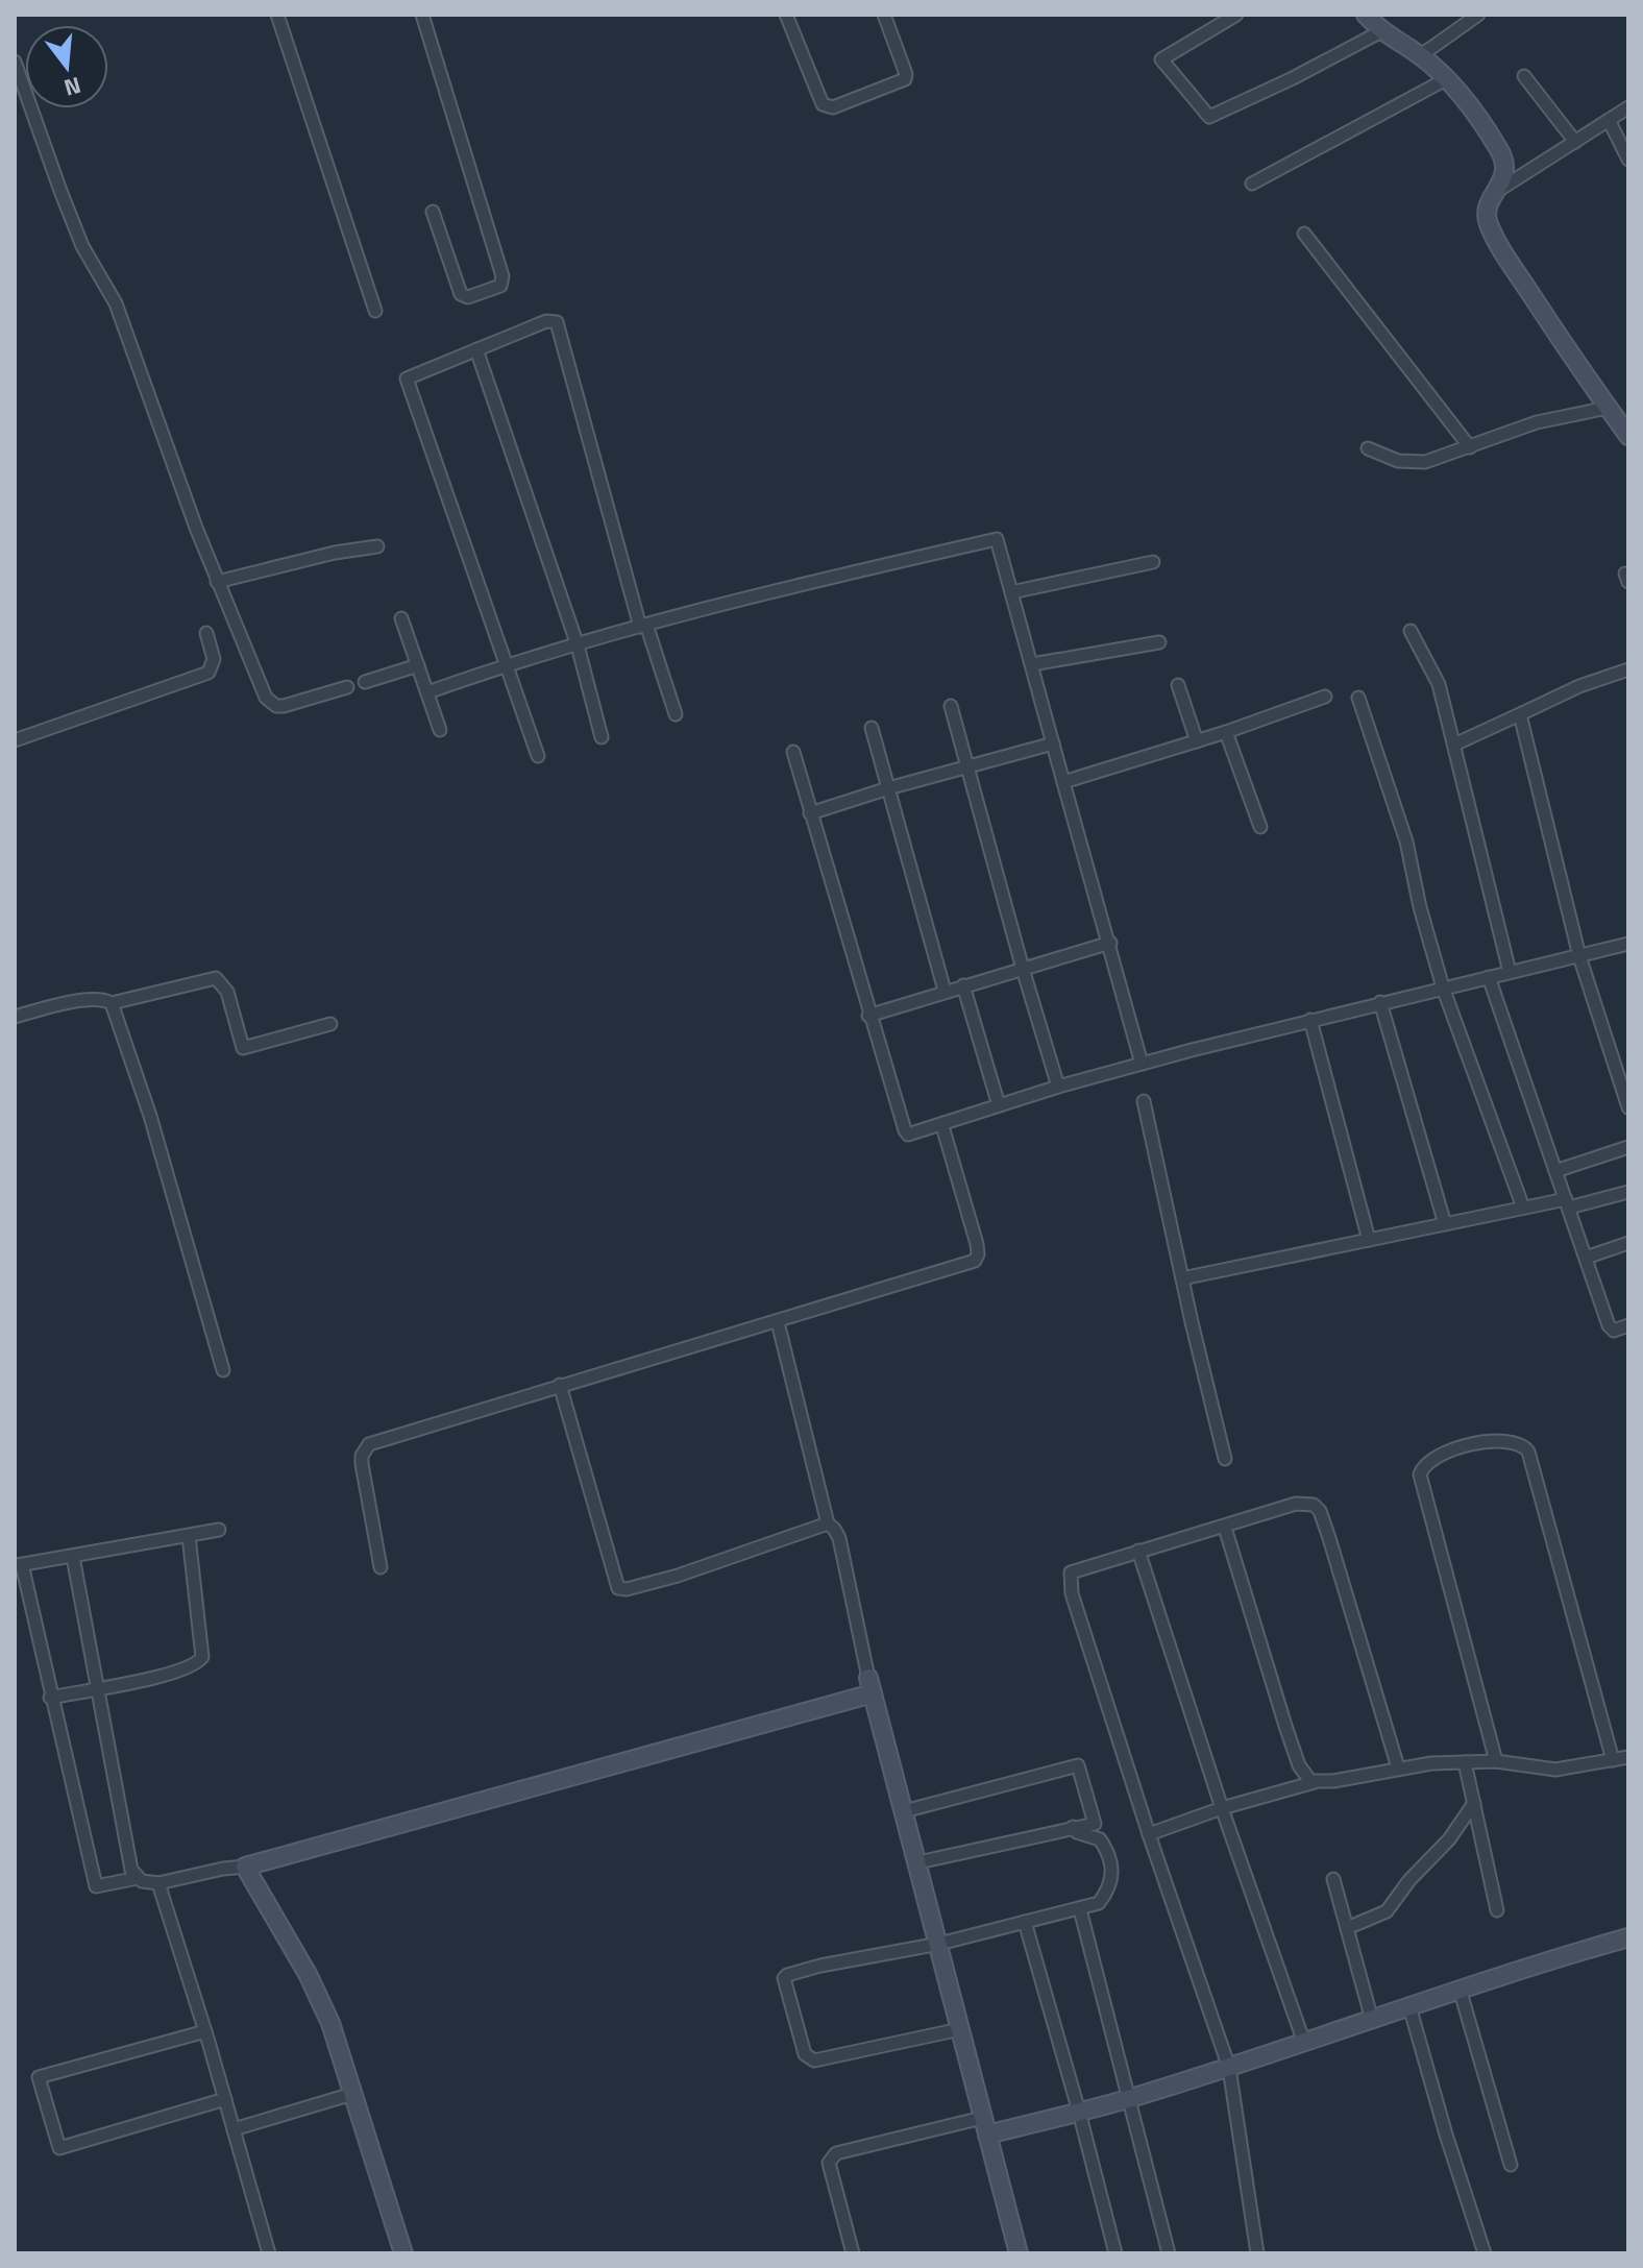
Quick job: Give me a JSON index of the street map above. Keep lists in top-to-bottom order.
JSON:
{
  "north": "bottom"
}
